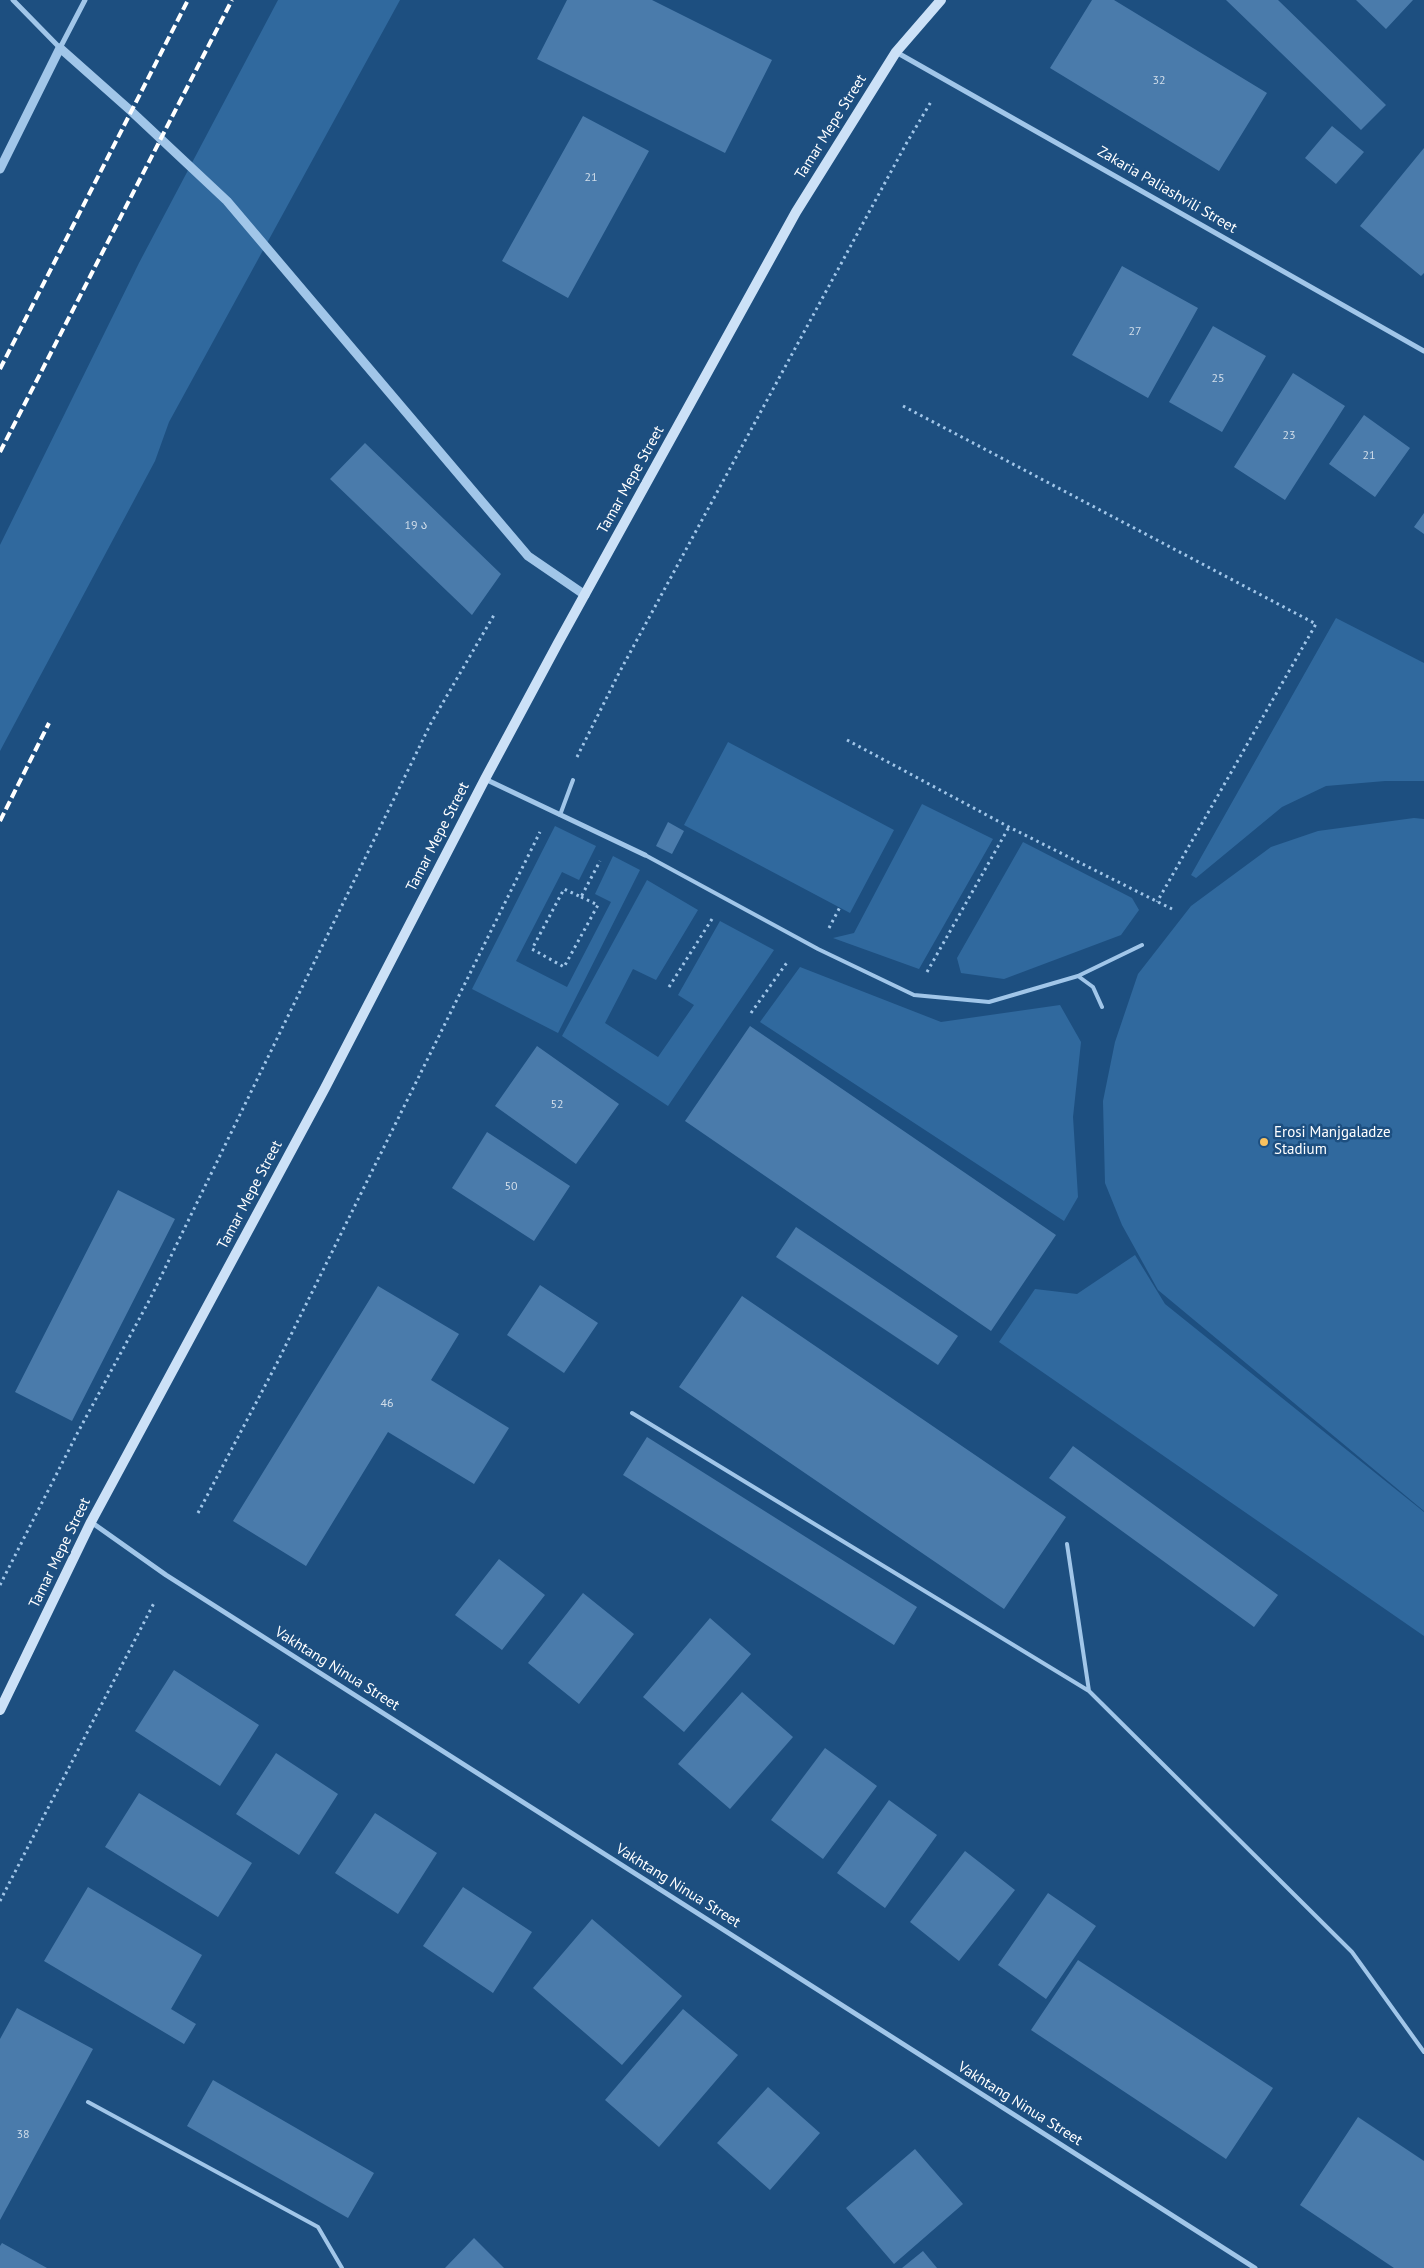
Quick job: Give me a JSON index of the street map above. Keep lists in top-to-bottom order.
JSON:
{
  "streets": {
    "main road": ["Tamar Mepe Street"],
    "street": ["Zakaria Paliashvili Street", "Vakhtang Ninua Street"]
  },
  "crossings": [
    ["Tamar Mepe Street", "Zakaria Paliashvili Street"],
    ["Tamar Mepe Street", "Vakhtang Ninua Street"]
  ],
  "places": ["Erosi Manjgaladze Stadium"],
  "house_numbers": [
    "32",
    "21",
    "27",
    "25",
    "23",
    "21",
    "19 ა",
    "52",
    "50",
    "46",
    "38"
  ]
}
